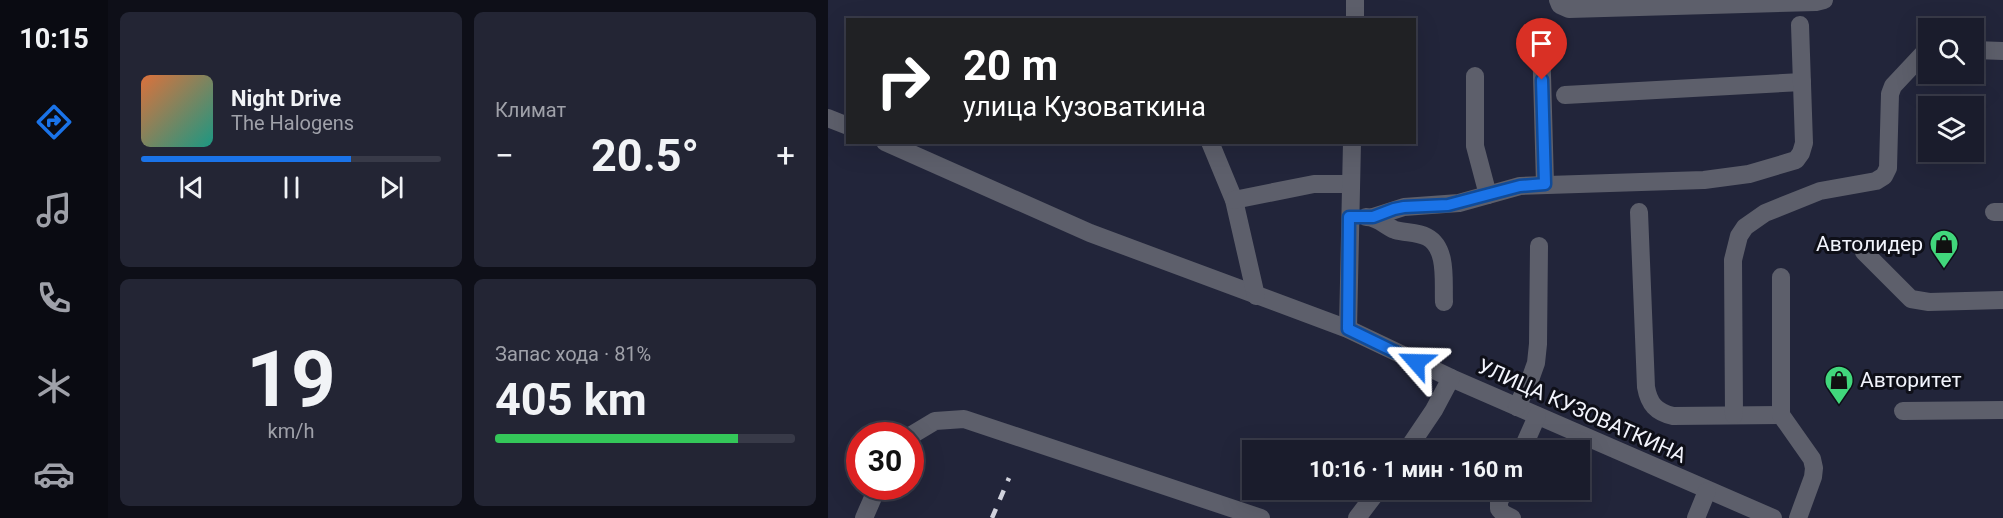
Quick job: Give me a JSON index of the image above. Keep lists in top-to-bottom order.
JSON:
{
  "streets": {
    "street": ["УЛИЦА КУЗОВАТКИНА"]
  },
  "places": {
    "shop": ["Автолидер", "Авторитет"]
  },
  "page": {
    "tabs": "10:15",
    "tile": [
      "Климат",
      ["19", "km/h"],
      ["Запас хода · 81%", "405 km"]
    ],
    "turn": ["20 m", "улица Кузоваткина"],
    "song": ["Night Drive", "The Halogens"],
    "heat": ["−", "20.5°", "+"],
    "limit": "30",
    "trip": "10:16 · 1 мин · 160 m"
  }
}
